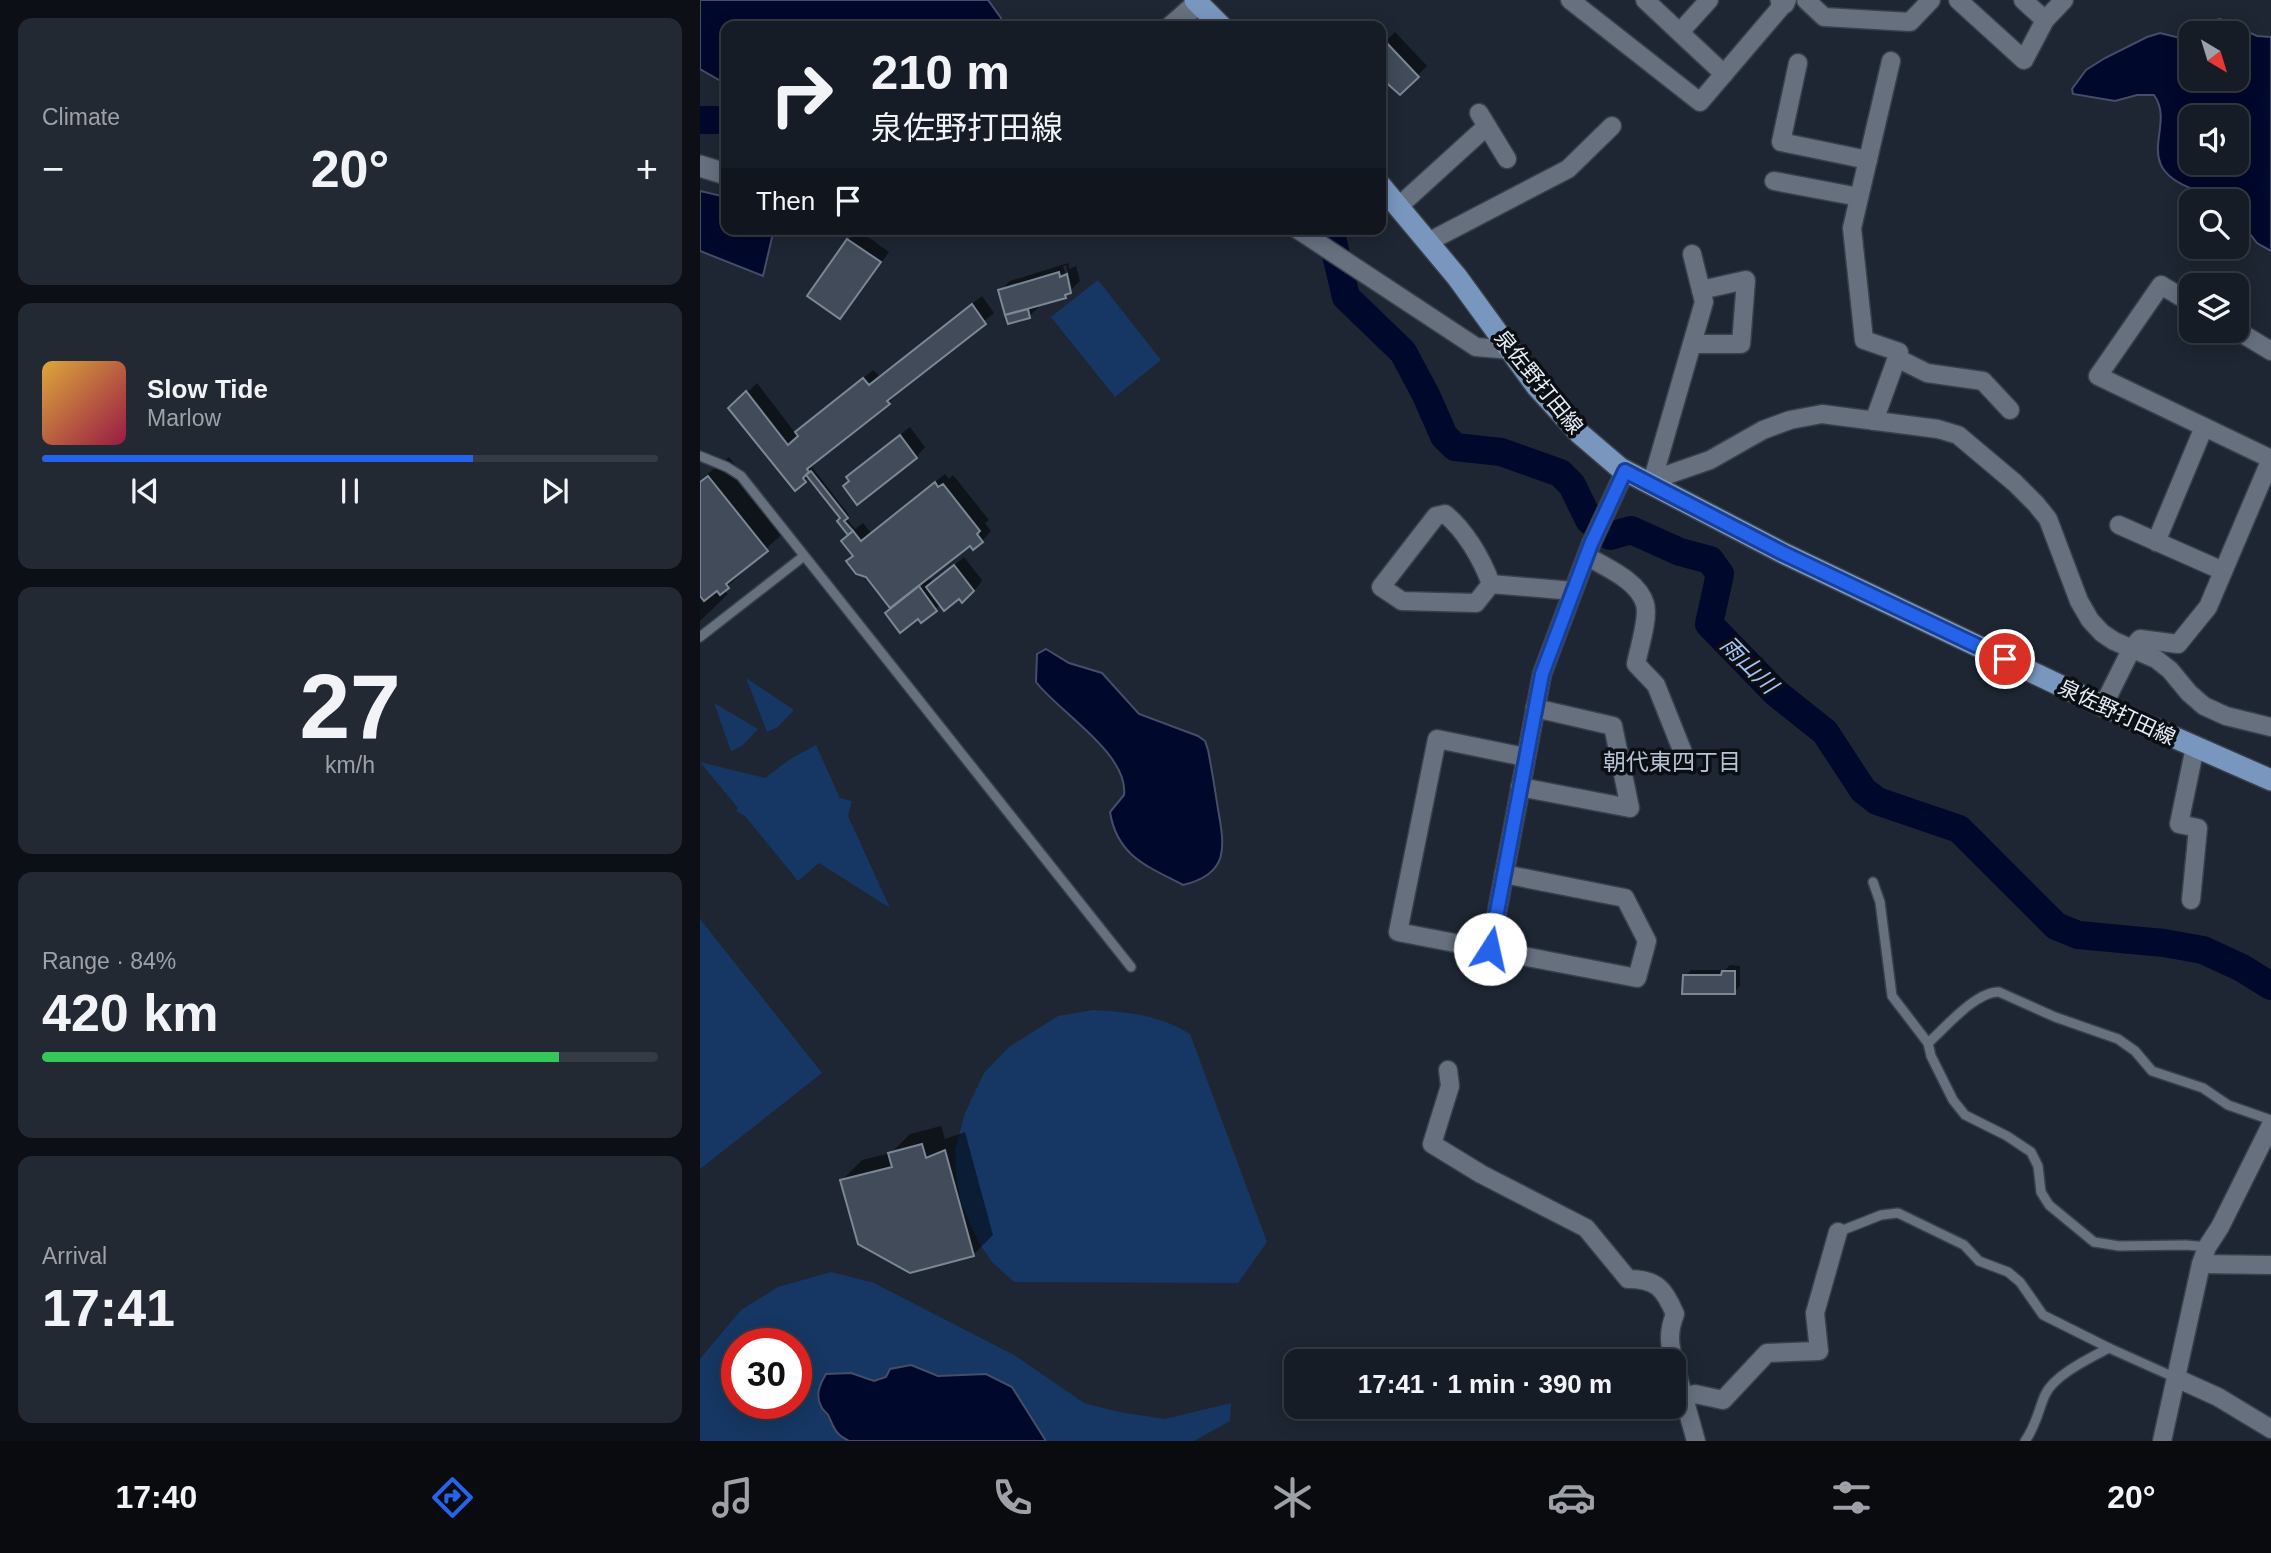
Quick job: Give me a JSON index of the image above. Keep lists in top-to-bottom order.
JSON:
{
  "streets": {
    "main road": ["泉佐野打田線"]
  },
  "districts": ["朝代東四丁目"],
  "water": ["雨山川"],
  "north": "bottom right",
  "page": {
    "tile": [
      "Climate",
      ["27", "km/h"],
      ["Range · 84%", "420 km"],
      ["Arrival", "17:41"]
    ],
    "turn": ["210 m", "泉佐野打田線"],
    "heat": ["−", "20°", "+"],
    "then": "Then",
    "song": ["Slow Tide", "Marlow"],
    "limit": "30",
    "trip": "17:41 · 1 min · 390 m",
    "tabs": ["17:40", "20°"]
  }
}
